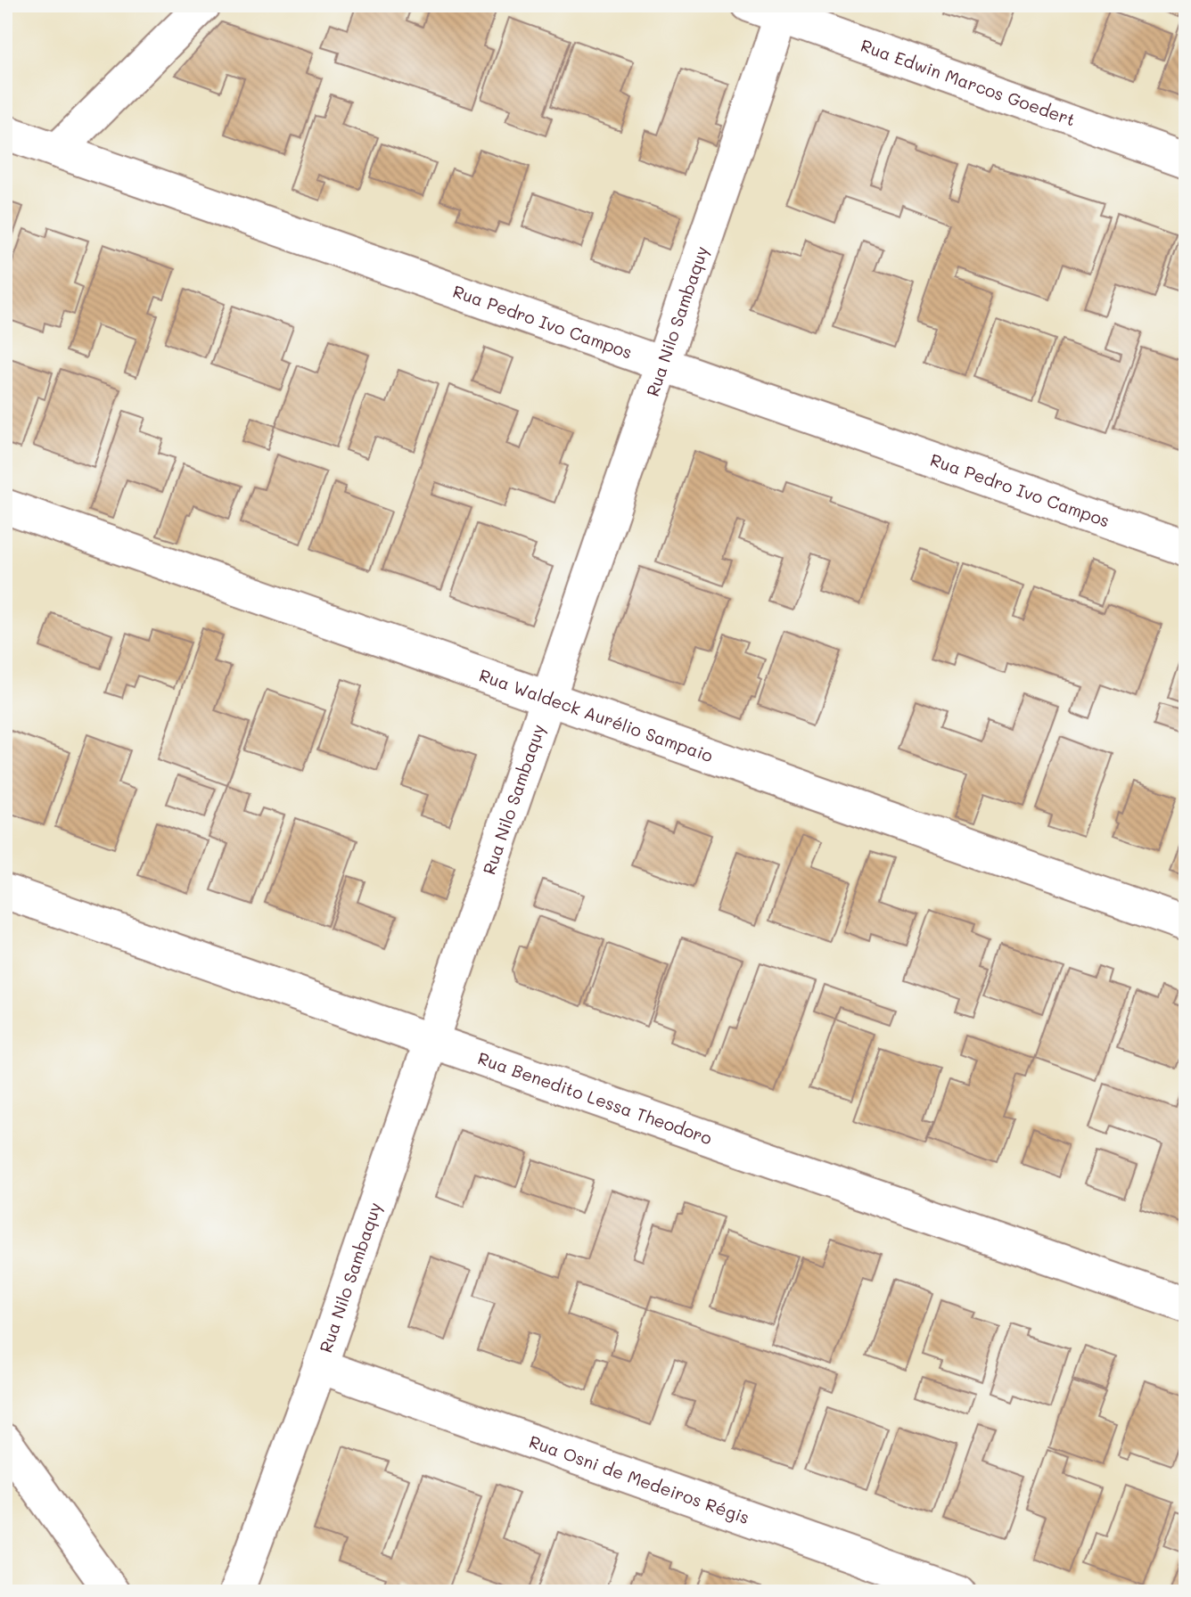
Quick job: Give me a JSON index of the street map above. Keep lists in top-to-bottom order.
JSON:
{
  "streets": {
    "street": [
      "Rua Edwin Marcos Goedert",
      "Rua Pedro Ivo Campos",
      "Rua Nilo Sambaquy",
      "Rua Waldeck Aurélio Sampaio",
      "Rua Benedito Lessa Theodoro",
      "Rua Osni de Medeiros Régis"
    ]
  },
  "crossings": [
    ["Rua Edwin Marcos Goedert", "Rua Nilo Sambaquy"],
    ["Rua Pedro Ivo Campos", "Rua Nilo Sambaquy"],
    ["Rua Nilo Sambaquy", "Rua Waldeck Aurélio Sampaio"],
    ["Rua Nilo Sambaquy", "Rua Benedito Lessa Theodoro"],
    ["Rua Nilo Sambaquy", "Rua Osni de Medeiros Régis"]
  ]
}
